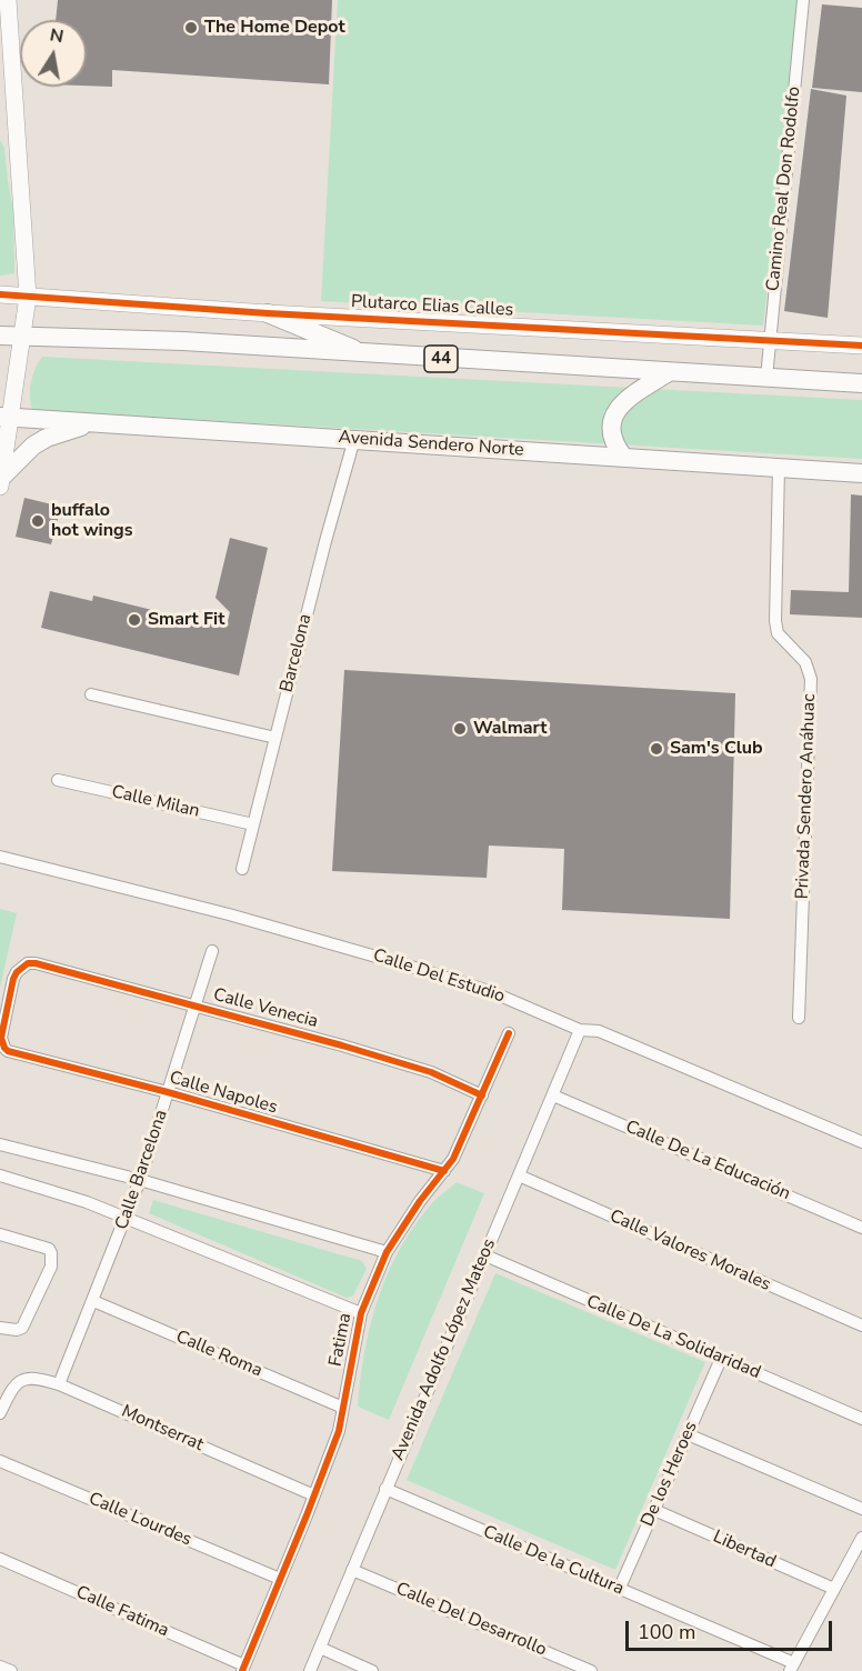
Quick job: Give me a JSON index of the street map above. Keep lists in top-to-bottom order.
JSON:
{
  "streets": {
    "main road": ["44", "Avenida Sendero Norte"],
    "street": [
      "Camino Real Don Rodolfo",
      "Plutarco Elias Calles",
      "Barcelona",
      "Privada Sendero Anáhuac",
      "Calle Milan",
      "Calle Del Estudio",
      "Calle Venecia",
      "Calle Napoles",
      "Calle De La Educación",
      "Calle Barcelona",
      "Calle Valores Morales",
      "Calle De La Solidaridad",
      "Fatima",
      "Avenida Adolfo López Mateos",
      "Calle Roma",
      "Montserrat",
      "De los Heroes",
      "Calle Lourdes",
      "Libertad",
      "Calle De la Cultura",
      "Calle Fatima",
      "Calle Del Desarrollo"
    ]
  },
  "crossings": [
    ["Camino Real Don Rodolfo", "Plutarco Elias Calles"],
    ["Camino Real Don Rodolfo", "44"],
    ["Avenida Sendero Norte", "Barcelona"],
    ["Avenida Sendero Norte", "Privada Sendero Anáhuac"],
    ["Barcelona", "Calle Milan"],
    ["Calle Del Estudio", "Avenida Adolfo López Mateos"],
    ["Calle Venecia", "Calle Napoles"],
    ["Calle Venecia", "Calle Barcelona"],
    ["Calle Venecia", "Fatima"],
    ["Calle Napoles", "Calle Barcelona"],
    ["Calle Napoles", "Fatima"],
    ["Calle De La Educación", "Avenida Adolfo López Mateos"],
    ["Calle Barcelona", "Calle Roma"],
    ["Calle Barcelona", "Montserrat"],
    ["Calle Valores Morales", "Avenida Adolfo López Mateos"],
    ["Calle De La Solidaridad", "Avenida Adolfo López Mateos"],
    ["Calle De La Solidaridad", "De los Heroes"],
    ["Fatima", "Calle Roma"],
    ["Fatima", "Montserrat"],
    ["Fatima", "Calle Lourdes"],
    ["Fatima", "Calle Fatima"],
    ["Avenida Adolfo López Mateos", "Calle De la Cultura"],
    ["Avenida Adolfo López Mateos", "Calle Del Desarrollo"],
    ["De los Heroes", "Libertad"],
    ["De los Heroes", "Calle De la Cultura"]
  ],
  "places": [
    "The Home Depot",
    "buffalo hot wings",
    "Smart Fit",
    "Walmart",
    "Sam's Club"
  ],
  "scale_bar": "100 m",
  "north": "top"
}
